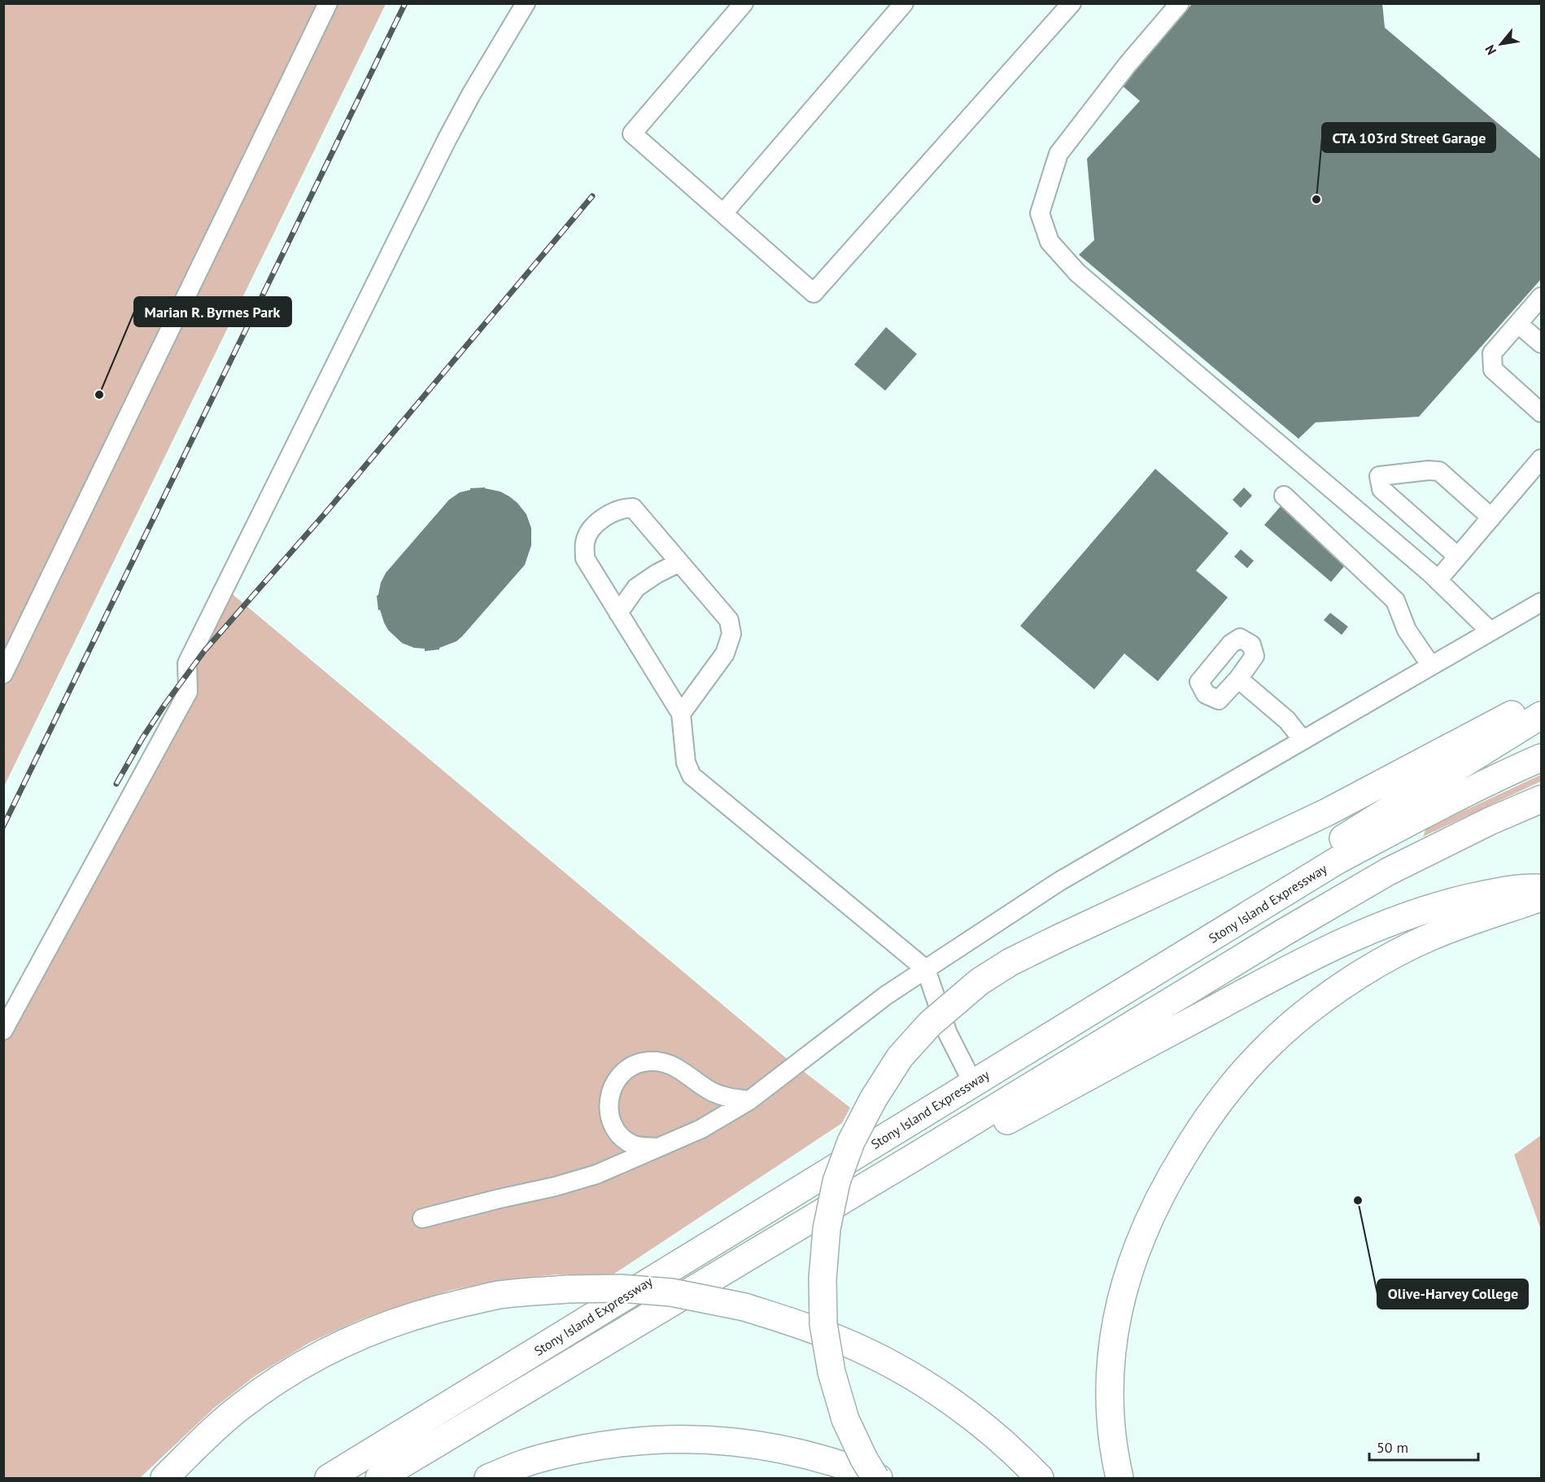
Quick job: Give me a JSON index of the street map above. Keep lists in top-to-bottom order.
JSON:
{
  "streets": {
    "highway": ["Stony Island Expressway"]
  },
  "places": ["CTA 103rd Street Garage", "Marian R. Byrnes Park", "Olive-Harvey College"],
  "scale_bar": "50 m",
  "north": "bottom left"
}
